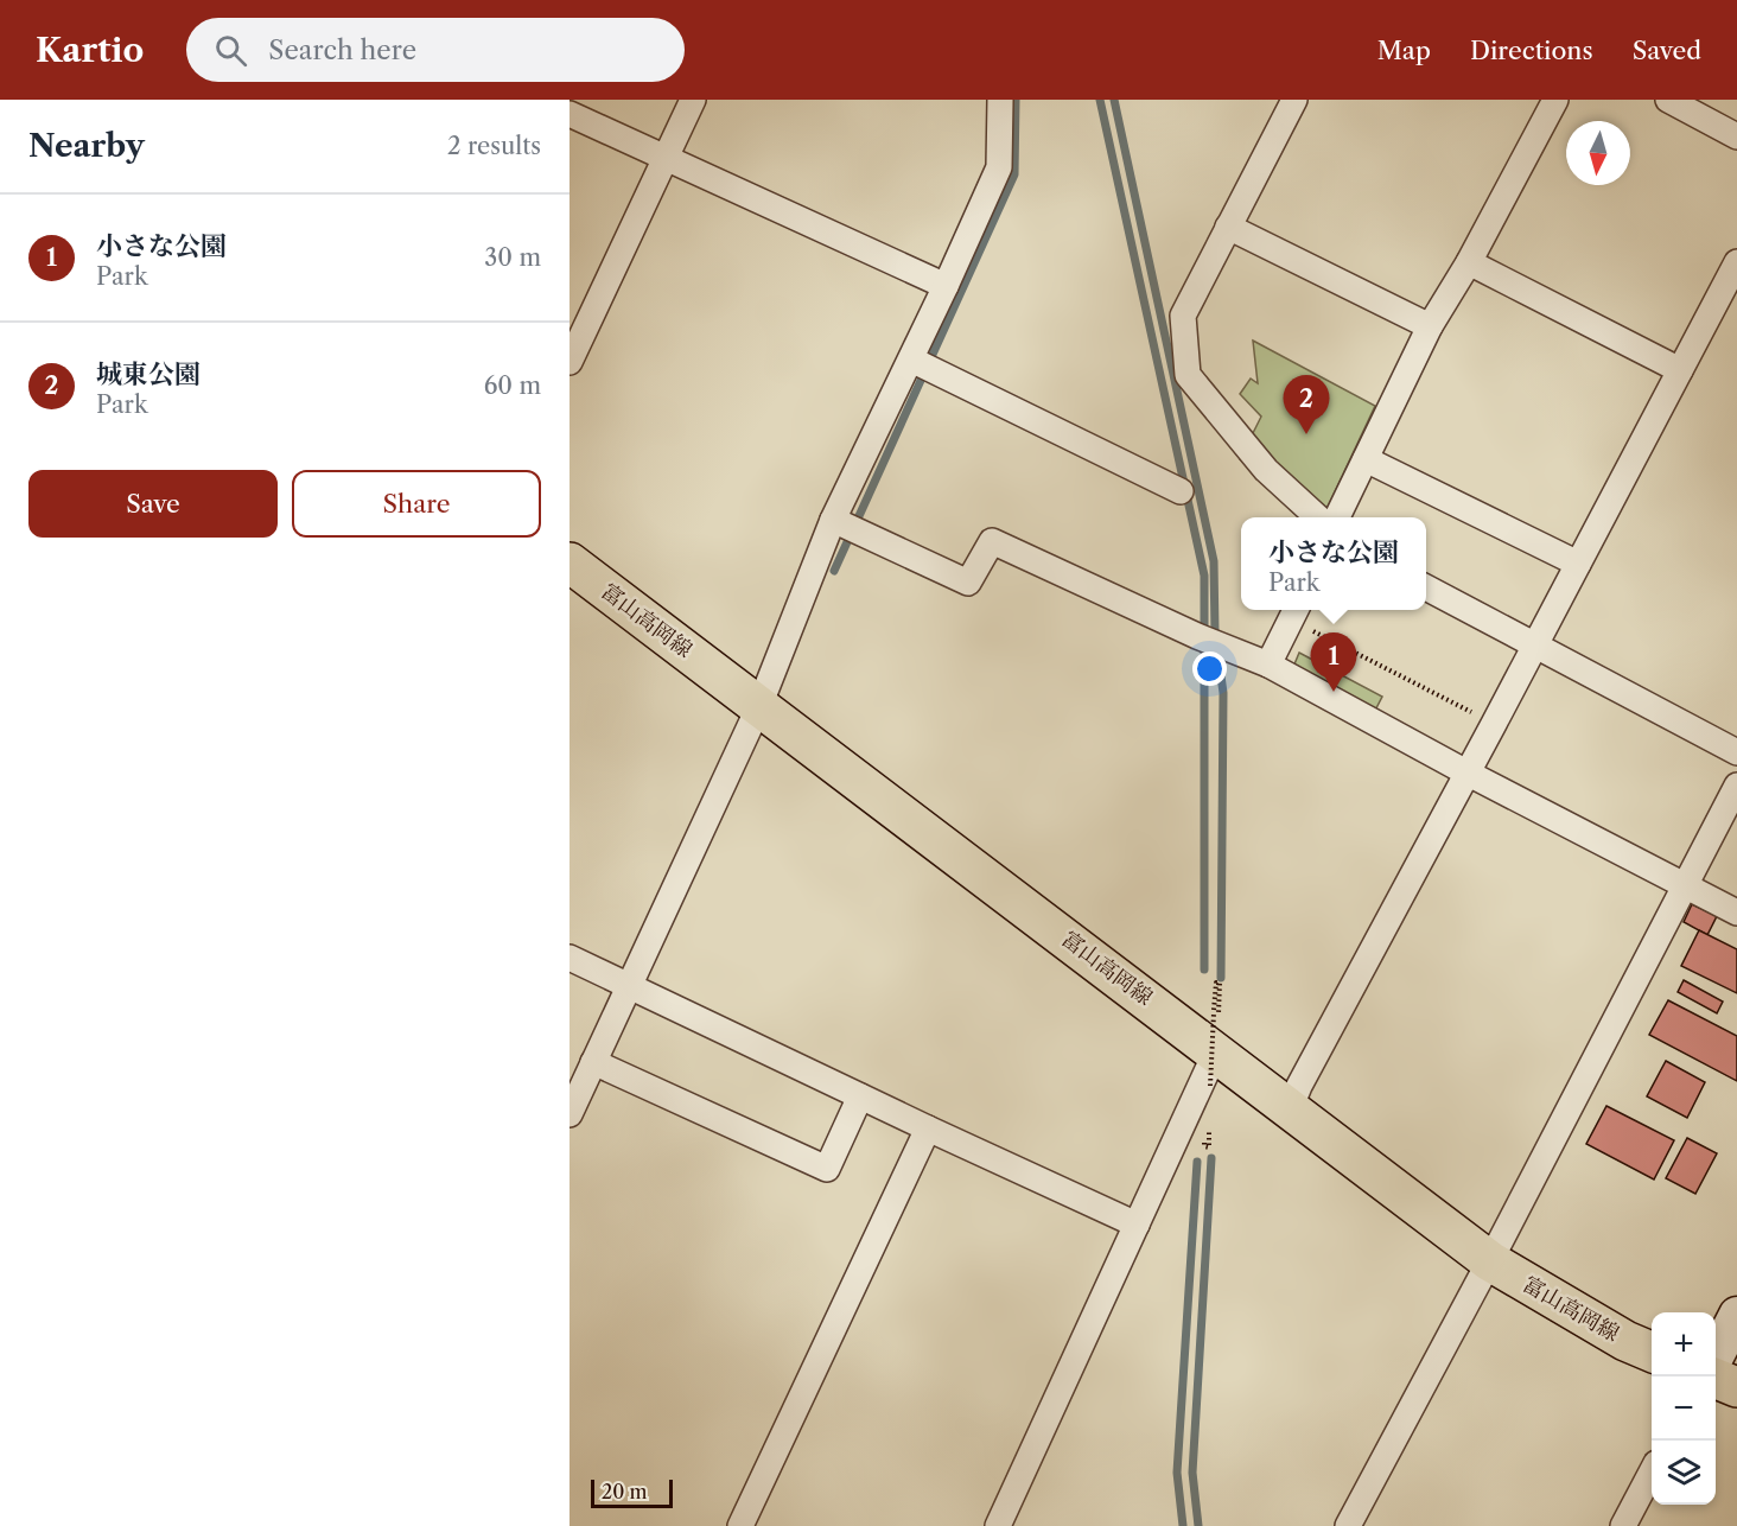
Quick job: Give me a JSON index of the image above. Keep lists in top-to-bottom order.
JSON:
{
  "streets": {
    "main road": ["富山高岡線"]
  },
  "scale_bar": "20 m",
  "north": "bottom",
  "page": {
    "header": "Kartio",
    "search": "Search here",
    "nav": ["Map", "Directions", "Saved"],
    "heading": ["Nearby", "2 results"],
    "list": [
      {
        "mark": "1",
        "name": "小さな公園",
        "note": "Park",
        "value": "30 m"
      },
      {
        "mark": "2",
        "name": "城東公園",
        "note": "Park",
        "value": "60 m"
      }
    ],
    "pins": ["2", "1"],
    "buttons": ["Save", "Share"],
    "popup": ["小さな公園", "Park"],
    "map_buttons": ["+", "−"],
    "scale": "20 m"
  }
}
